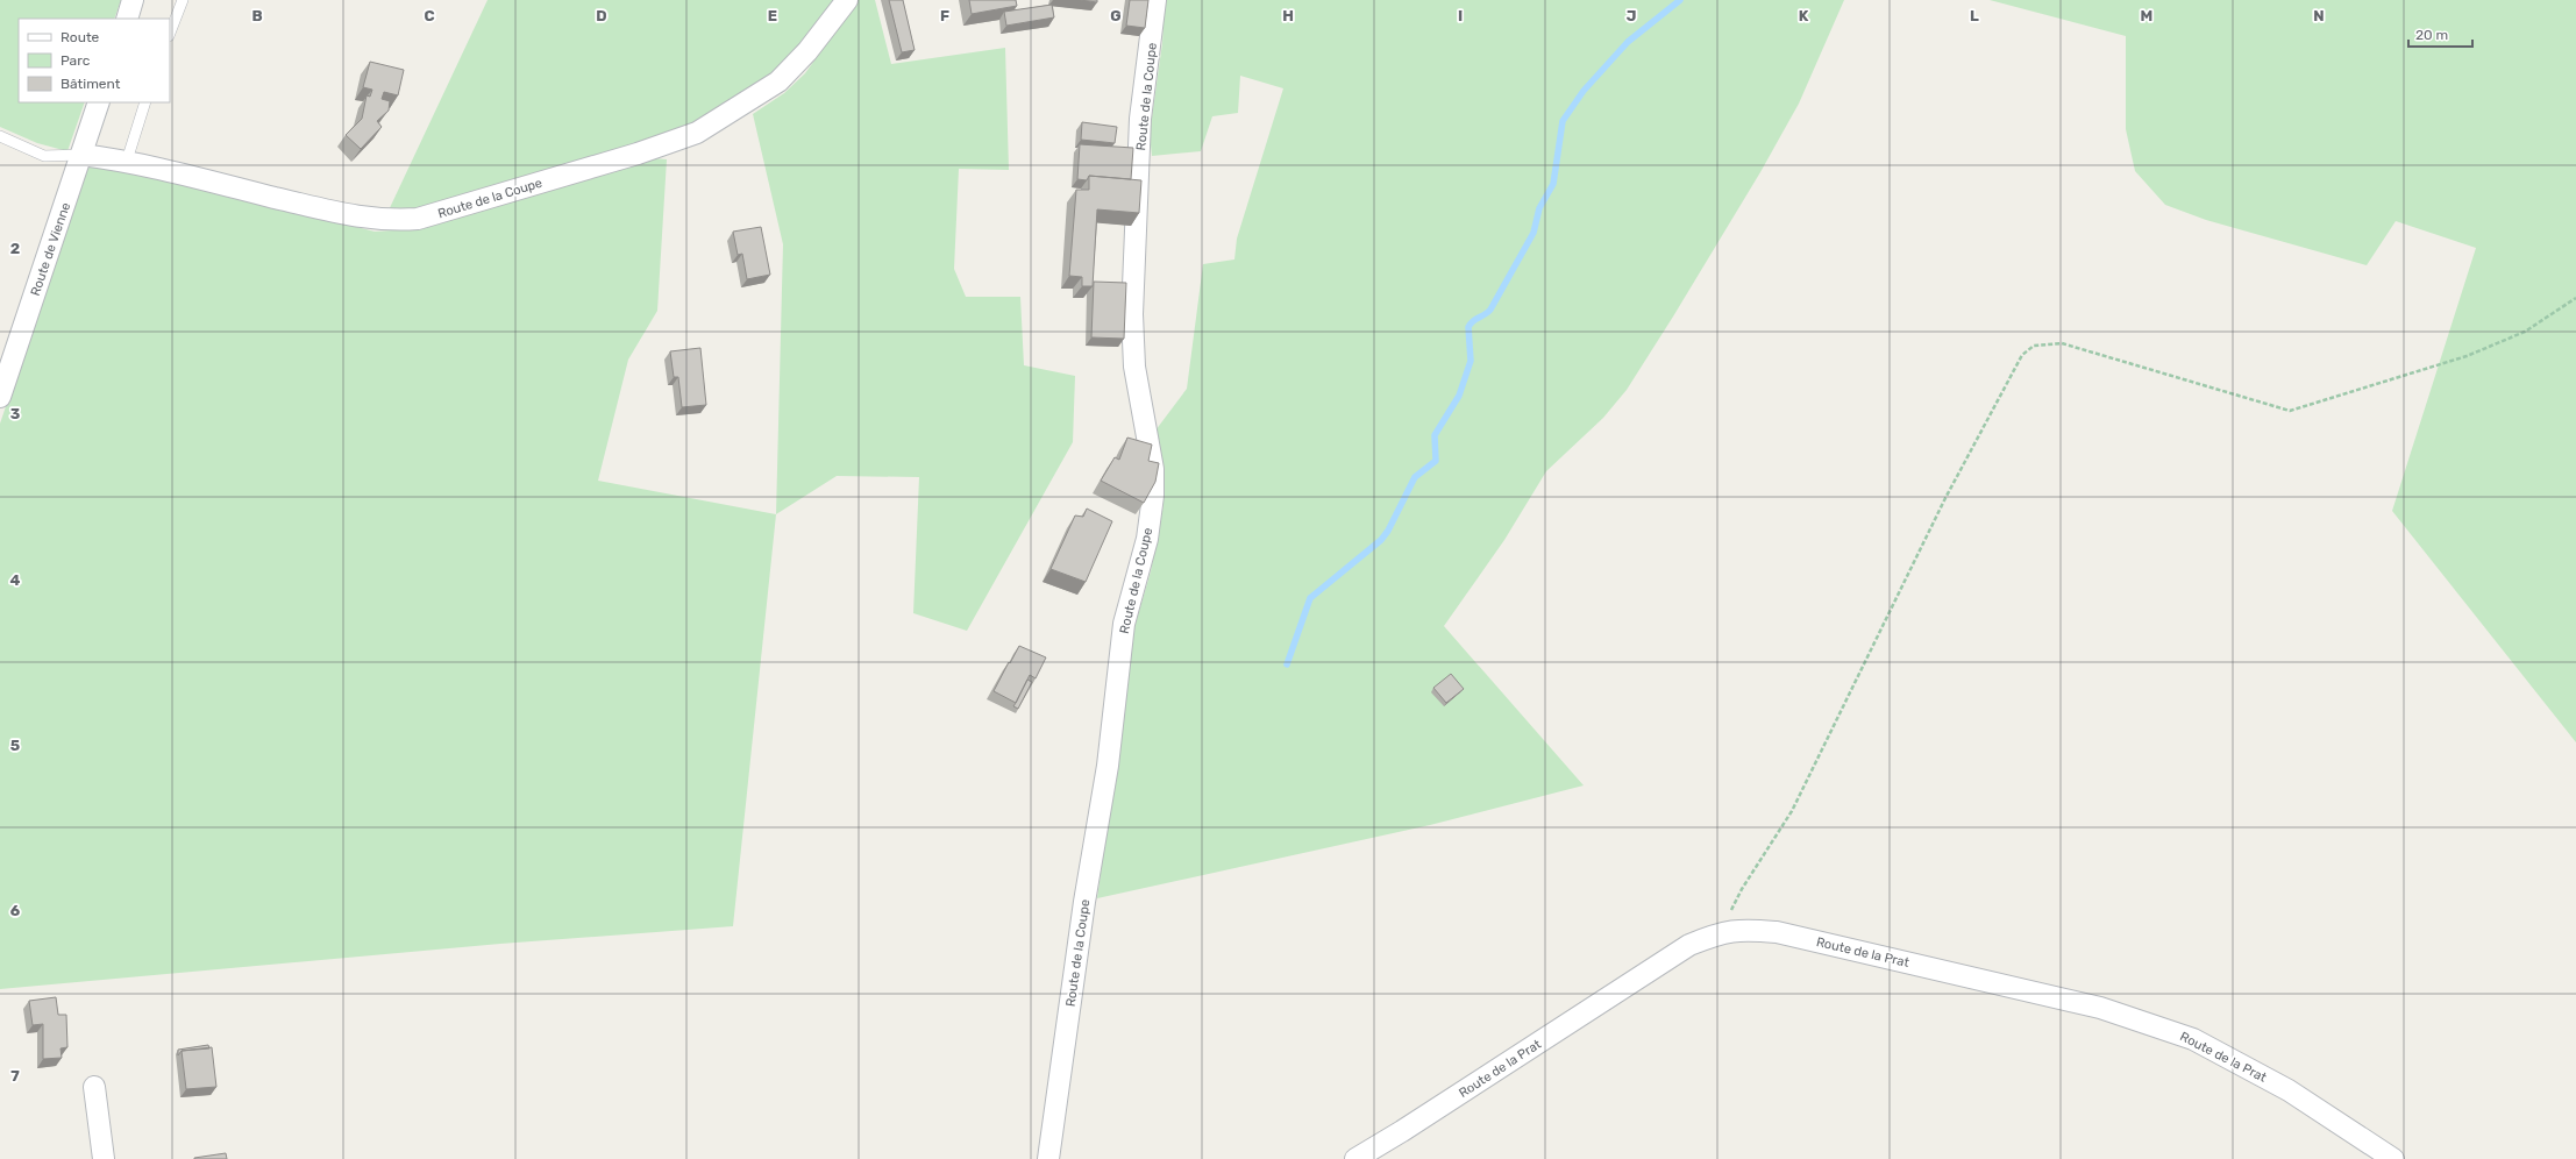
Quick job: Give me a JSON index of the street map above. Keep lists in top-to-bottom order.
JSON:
{
  "streets": {
    "street": ["Route de la Coupe", "Route de Vienne", "Route de la Prat"]
  },
  "crossings": [
    ["Route de la Coupe", "Route de Vienne"]
  ],
  "legend": ["Route", "Parc", "Bâtiment"],
  "scale_bar": "20 m",
  "grid": {
    "columns": [
      "B",
      "C",
      "D",
      "E",
      "F",
      "G",
      "H",
      "I",
      "J",
      "K",
      "L",
      "M",
      "N"
    ],
    "rows": [
      "2",
      "3",
      "4",
      "5",
      "6",
      "7"
    ]
  }
}
